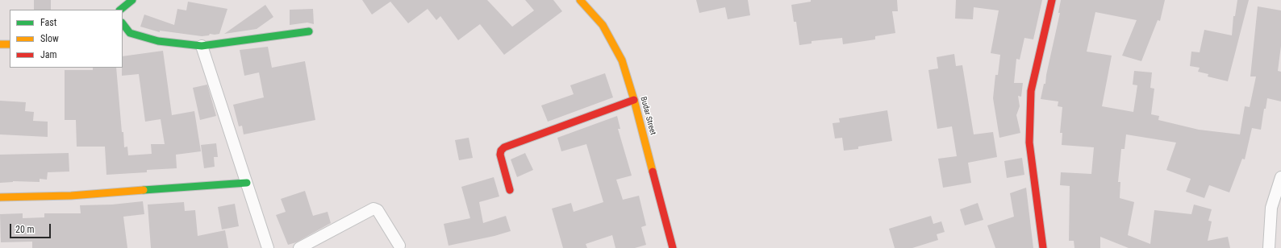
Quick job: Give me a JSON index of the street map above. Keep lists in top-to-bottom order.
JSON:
{
  "streets": {
    "street": ["Budar Street"]
  },
  "legend": ["Fast", "Slow", "Jam"],
  "scale_bar": "20 m"
}
